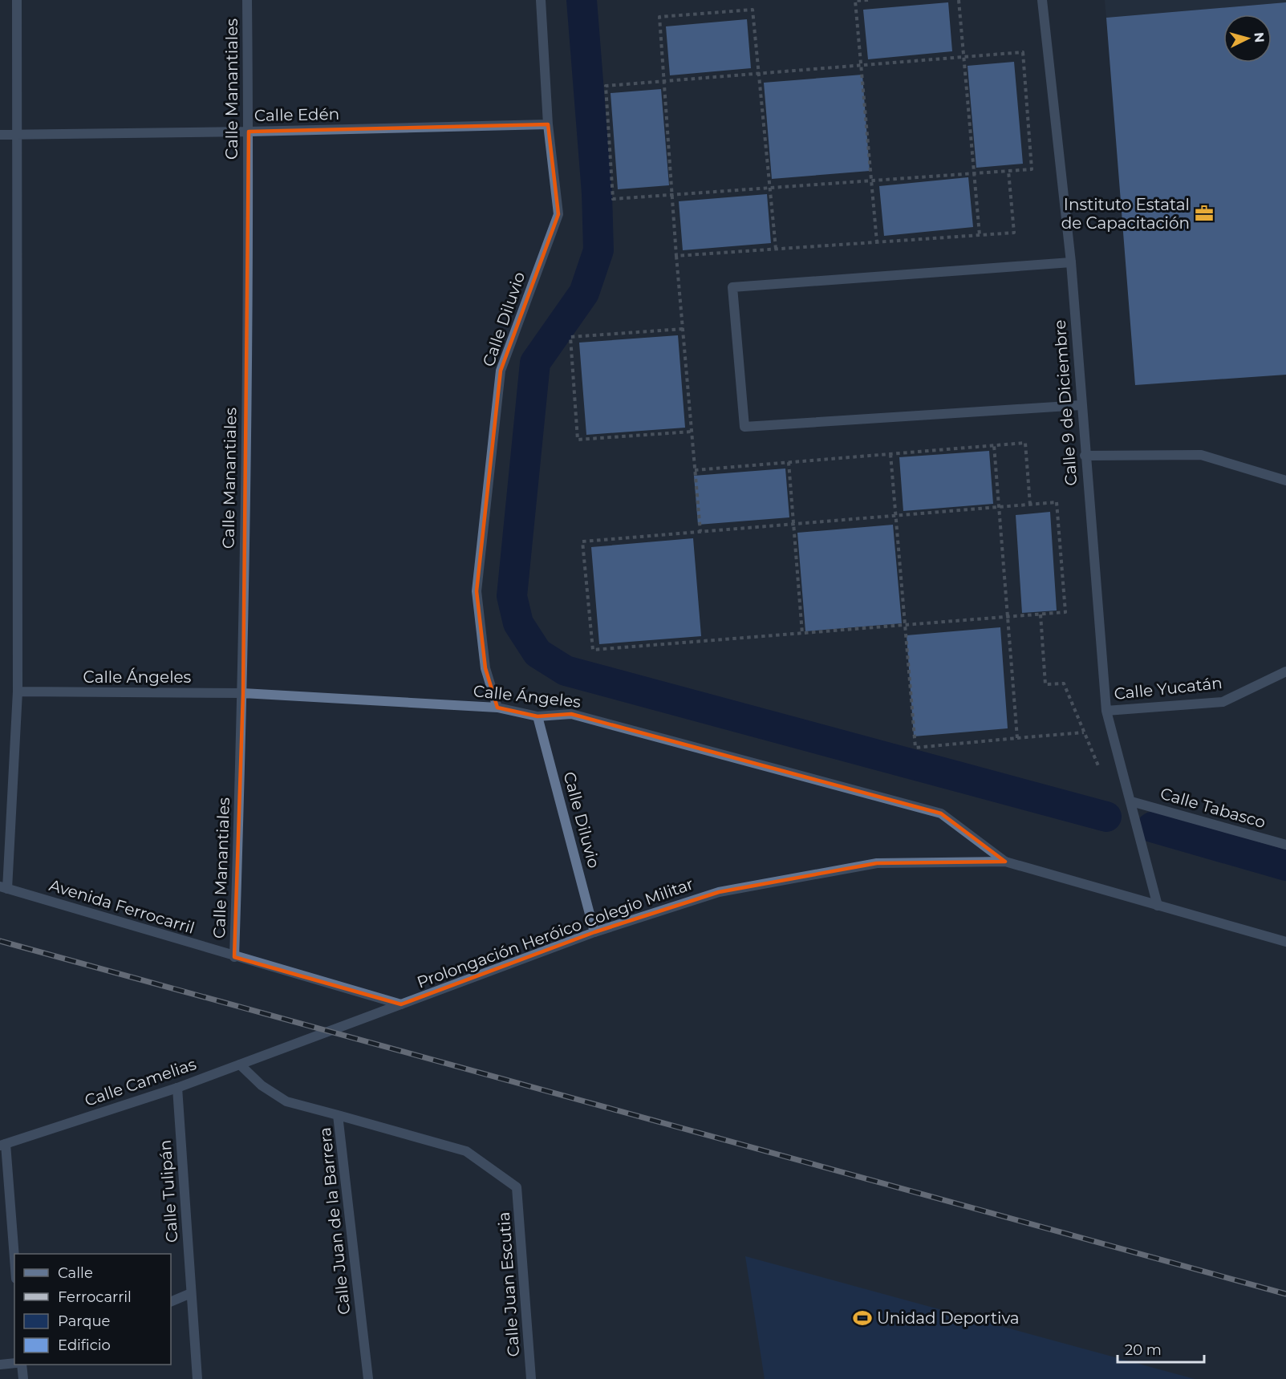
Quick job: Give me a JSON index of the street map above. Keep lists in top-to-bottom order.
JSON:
{
  "streets": {
    "street": [
      "Calle Manantiales",
      "Calle Edén",
      "Calle Diluvio",
      "Calle 9 de Diciembre",
      "Calle Ángeles",
      "Calle Yucatán",
      "Calle Tabasco",
      "Avenida Ferrocarril",
      "Prolongación Heróico Colegio Militar",
      "Calle Camelias",
      "Calle Tulipán",
      "Calle Juan de la Barrera",
      "Calle Juan Escutia"
    ]
  },
  "crossings": [
    ["Calle Manantiales", "Calle Edén"],
    ["Calle Manantiales", "Calle Ángeles"],
    ["Calle Manantiales", "Avenida Ferrocarril"],
    ["Calle Edén", "Calle Diluvio"],
    ["Calle Diluvio", "Calle Ángeles"],
    ["Calle Diluvio", "Prolongación Heróico Colegio Militar"],
    ["Calle 9 de Diciembre", "Calle Yucatán"],
    ["Calle 9 de Diciembre", "Calle Tabasco"],
    ["Calle 9 de Diciembre", "Prolongación Heróico Colegio Militar"],
    ["Calle Ángeles", "Prolongación Heróico Colegio Militar"],
    ["Avenida Ferrocarril", "Prolongación Heróico Colegio Militar"],
    ["Prolongación Heróico Colegio Militar", "Calle Camelias"],
    ["Calle Camelias", "Calle Tulipán"],
    ["Calle Camelias", "Calle Juan de la Barrera"],
    ["Calle Juan de la Barrera", "Calle Juan Escutia"]
  ],
  "places": {
    "office": ["Instituto Estatal de Capacitación"],
    "sports": ["Unidad Deportiva"]
  },
  "legend": [
    "Calle",
    "Ferrocarril",
    "Parque",
    "Edificio"
  ],
  "scale_bar": "20 m",
  "north": "right"
}
